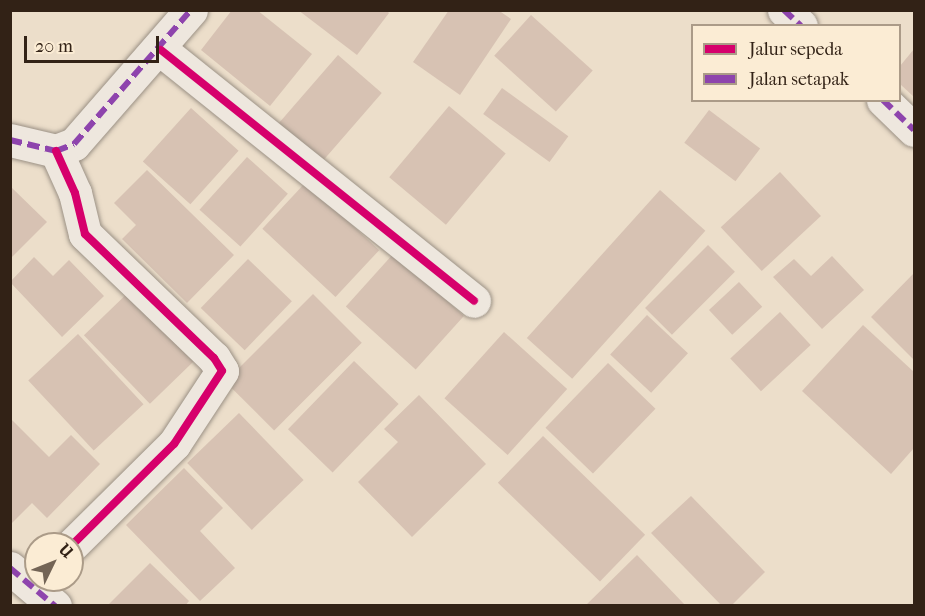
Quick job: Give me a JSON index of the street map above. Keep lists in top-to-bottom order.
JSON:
{
  "legend": ["Jalur sepeda", "Jalan setapak"],
  "scale_bar": "20 m",
  "north": "top right"
}
